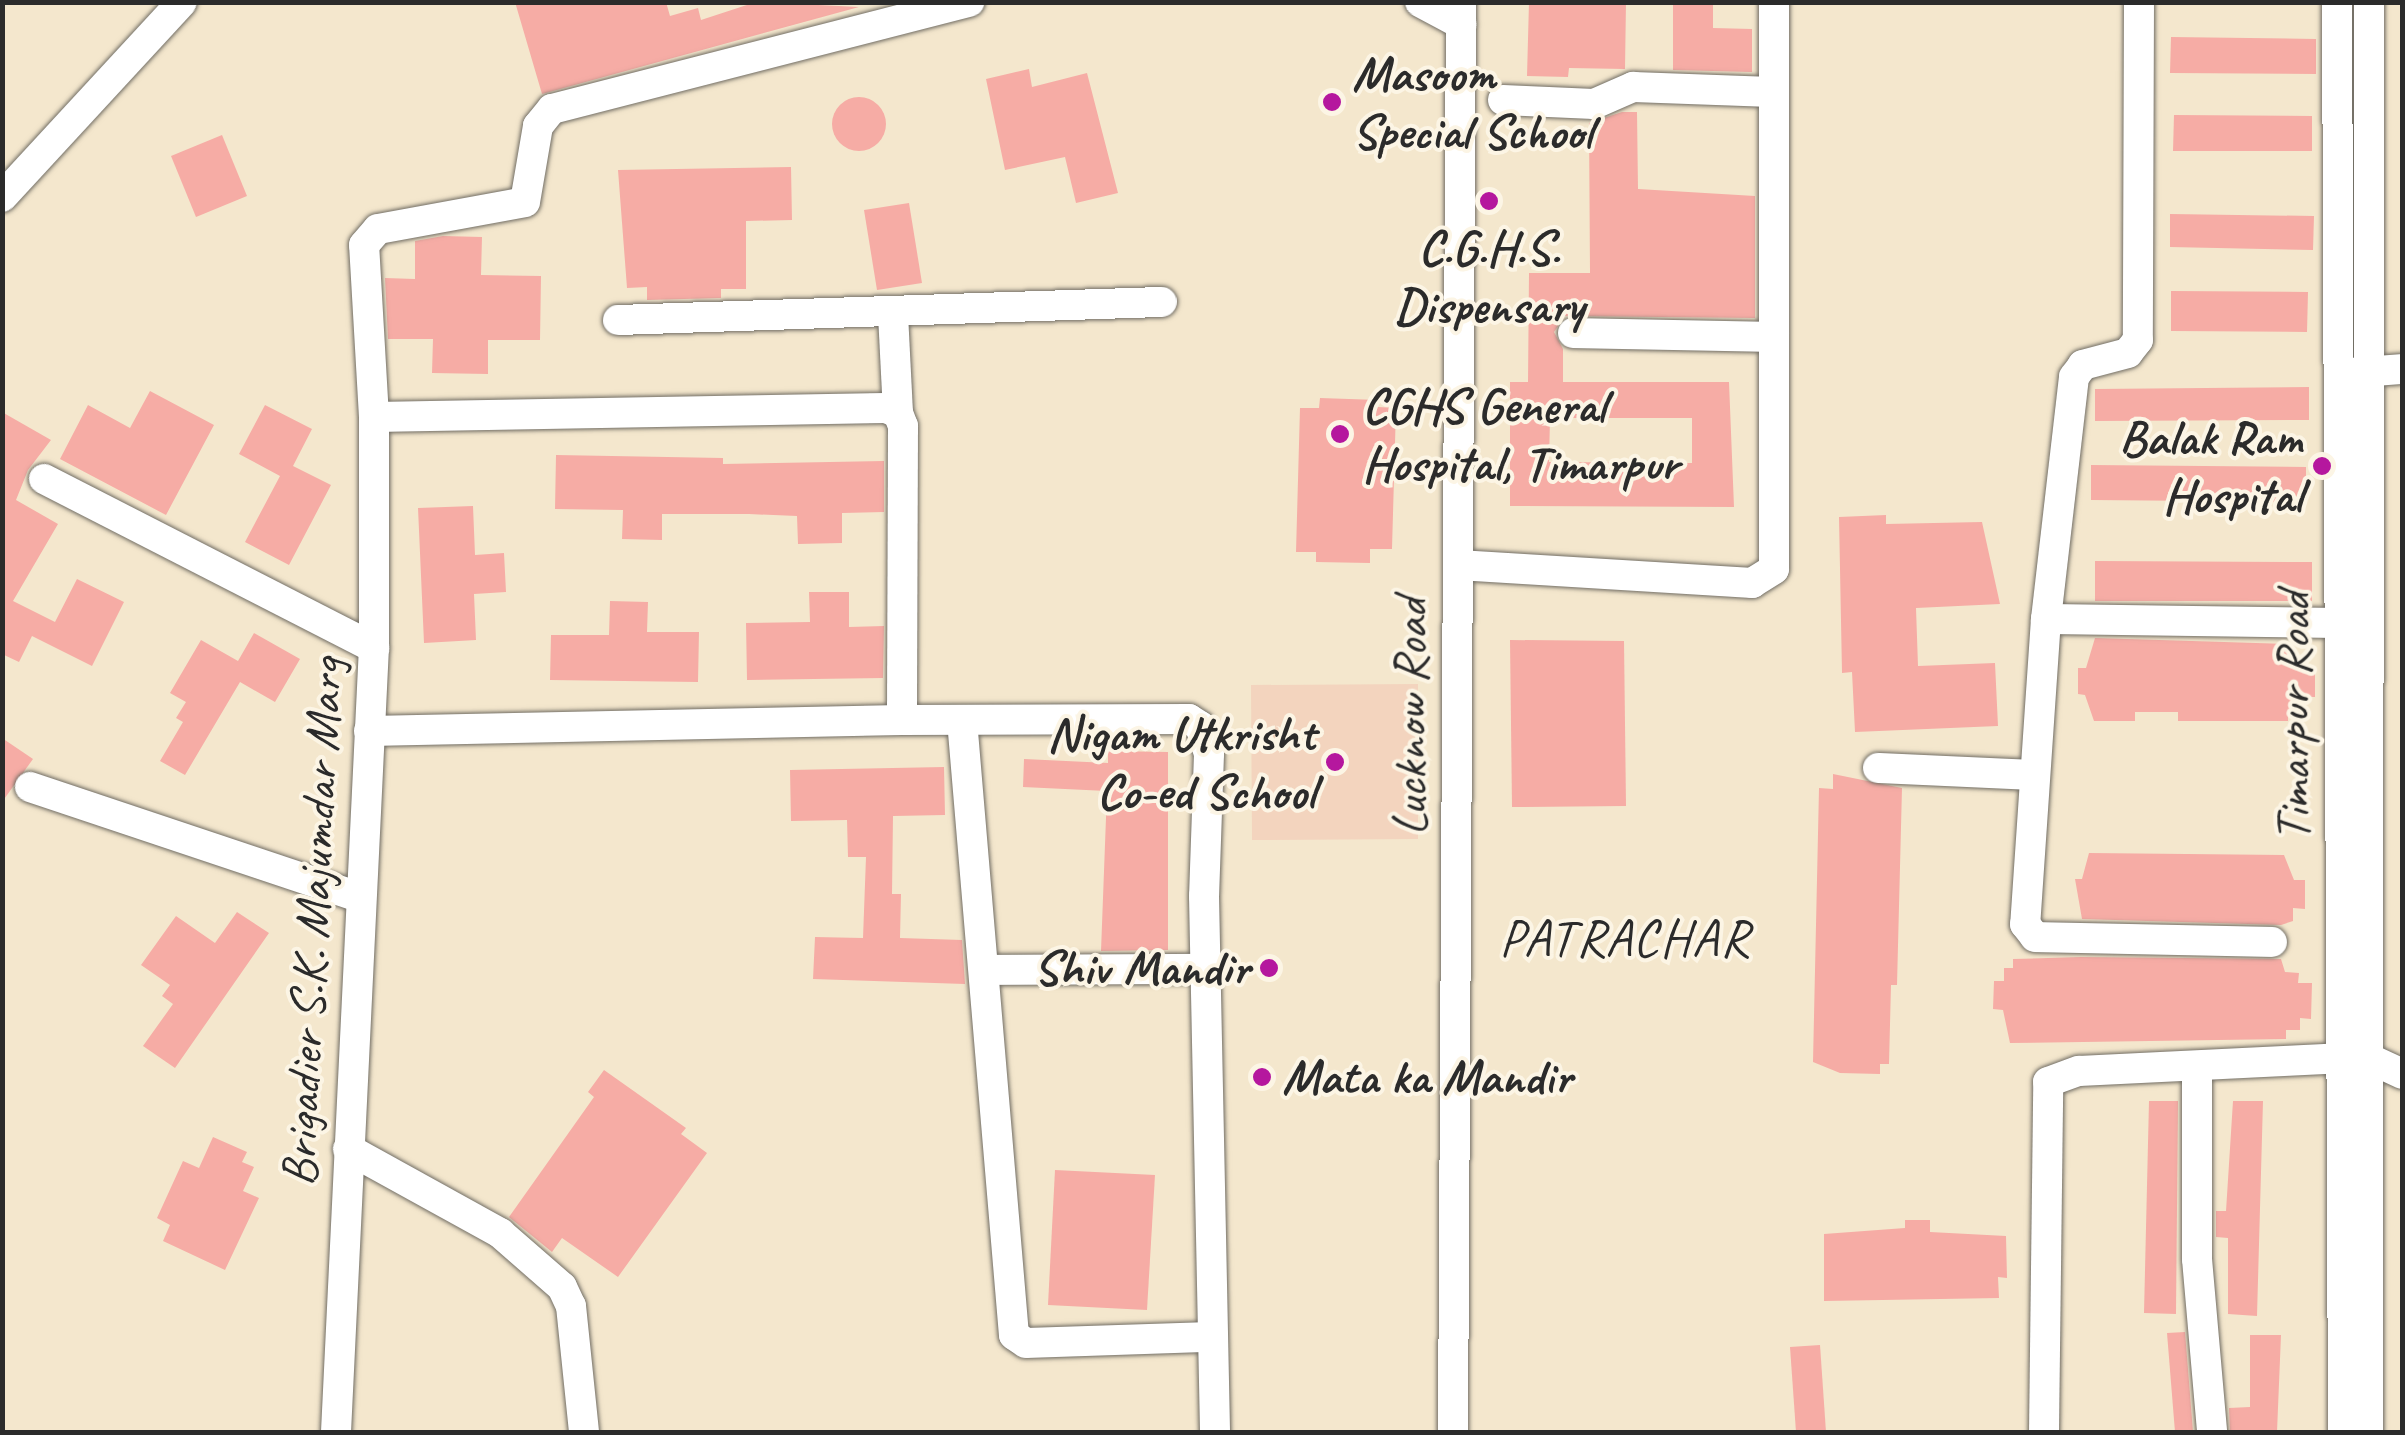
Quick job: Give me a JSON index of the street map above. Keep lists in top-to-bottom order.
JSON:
{
  "streets": {
    "street": ["Lucknow Road", "Timarpur Road", "Brigadier S.K. Majumdar Marg"]
  },
  "districts": ["PATRACHAR"],
  "places": [
    "Masoom Special School",
    "C.G.H.S. Dispensary",
    "CGHS General Hospital, Timarpur",
    "Balak Ram Hospital",
    "Nigam Utkrisht Co-ed School",
    "Shiv Mandir",
    "Mata ka Mandir"
  ]
}
